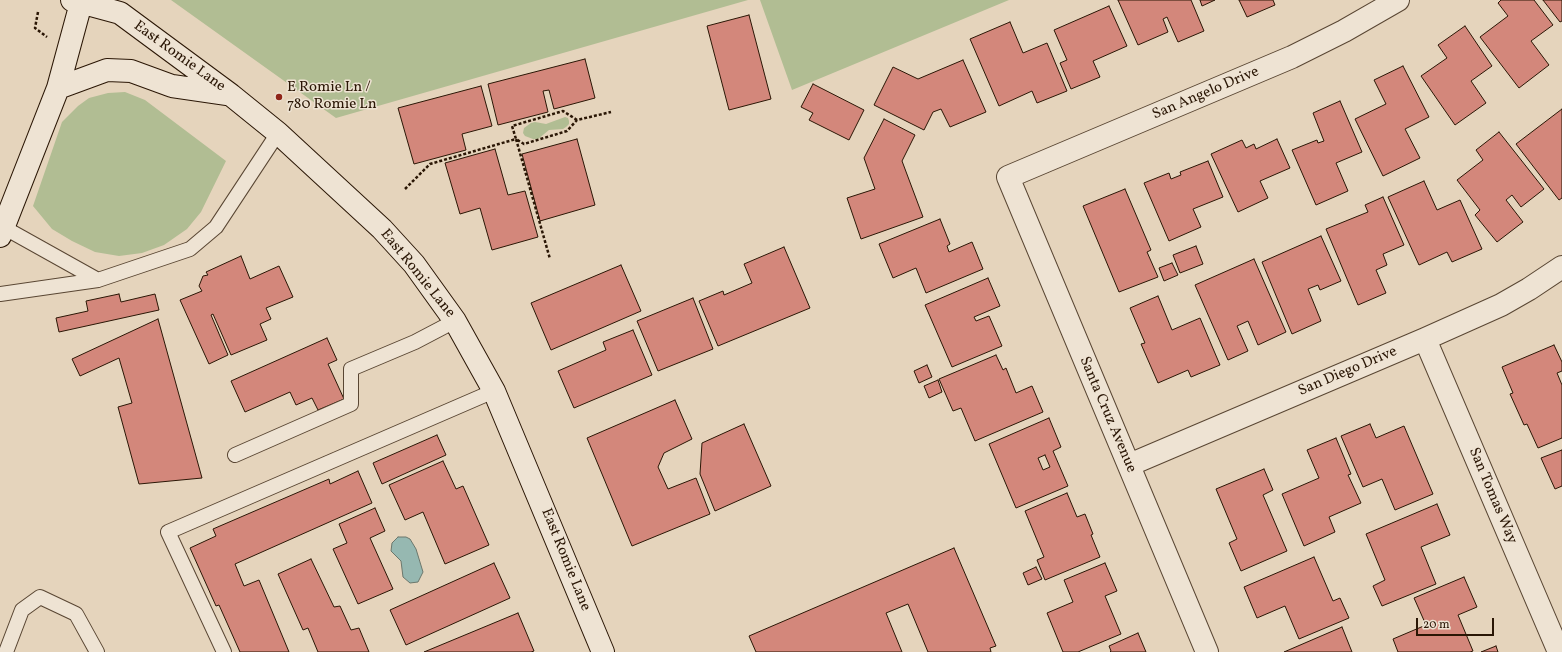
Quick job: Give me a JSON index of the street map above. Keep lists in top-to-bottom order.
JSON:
{
  "streets": {
    "street": [
      "East Romie Lane",
      "San Angelo Drive",
      "San Diego Drive",
      "Santa Cruz Avenue",
      "San Tomas Way"
    ]
  },
  "crossings": [
    ["San Angelo Drive", "Santa Cruz Avenue"],
    ["San Diego Drive", "Santa Cruz Avenue"],
    ["San Diego Drive", "San Tomas Way"]
  ],
  "places": ["E Romie Ln / 780 Romie Ln"],
  "scale_bar": "20 m"
}
